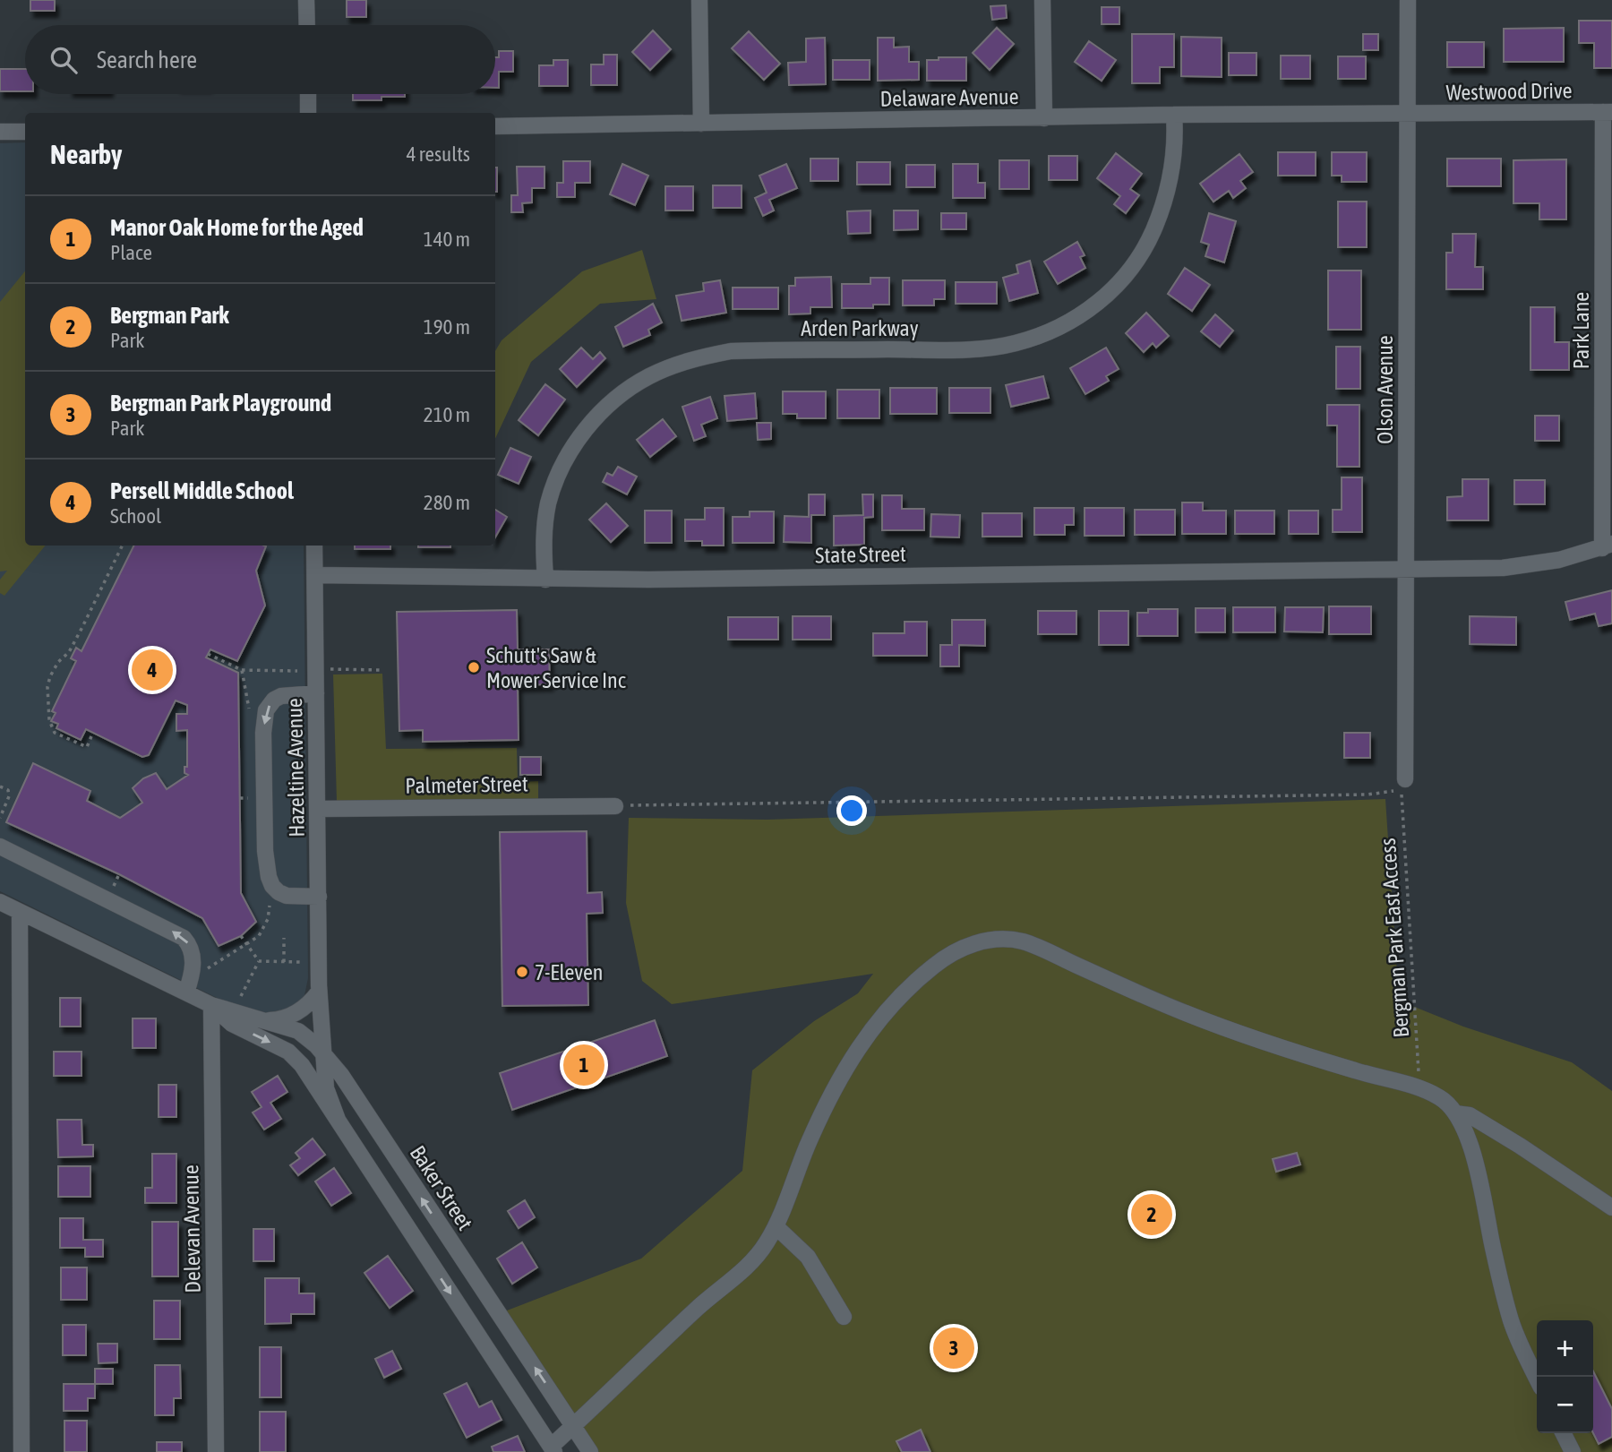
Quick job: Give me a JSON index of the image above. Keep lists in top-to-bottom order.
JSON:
{
  "streets": {
    "street": [
      "Westwood Drive",
      "Delaware Avenue",
      "Arden Parkway",
      "Park Lane",
      "Olson Avenue",
      "State Street",
      "Hazeltine Avenue",
      "Palmeter Street",
      "Baker Street",
      "Delevan Avenue"
    ],
    "path": ["Bergman Park East Access"]
  },
  "crossings": [
    ["Westwood Drive", "Delaware Avenue"],
    ["Westwood Drive", "Park Lane"],
    ["Westwood Drive", "Olson Avenue"],
    ["Delaware Avenue", "Arden Parkway"],
    ["Delaware Avenue", "Olson Avenue"],
    ["Arden Parkway", "State Street"],
    ["Park Lane", "State Street"],
    ["Olson Avenue", "State Street"],
    ["Olson Avenue", "Bergman Park East Access"],
    ["State Street", "Hazeltine Avenue"],
    ["Hazeltine Avenue", "Palmeter Street"],
    ["Hazeltine Avenue", "Baker Street"],
    ["Baker Street", "Delevan Avenue"]
  ],
  "places": ["Schutt's Saw & Mower Service Inc", "7-Eleven"],
  "page": {
    "search": "Search here",
    "heading": ["Nearby", "4 results"],
    "list": [
      {
        "mark": "1",
        "name": "Manor Oak Home for the Aged",
        "note": "Place",
        "value": "140 m"
      },
      {
        "mark": "2",
        "name": "Bergman Park",
        "note": "Park",
        "value": "190 m"
      },
      {
        "mark": "3",
        "name": "Bergman Park Playground",
        "note": "Park",
        "value": "210 m"
      },
      {
        "mark": "4",
        "name": "Persell Middle School",
        "note": "School",
        "value": "280 m"
      }
    ],
    "pins": [
      "4",
      "1",
      "2",
      "3"
    ],
    "map_buttons": ["+", "−"]
  }
}
